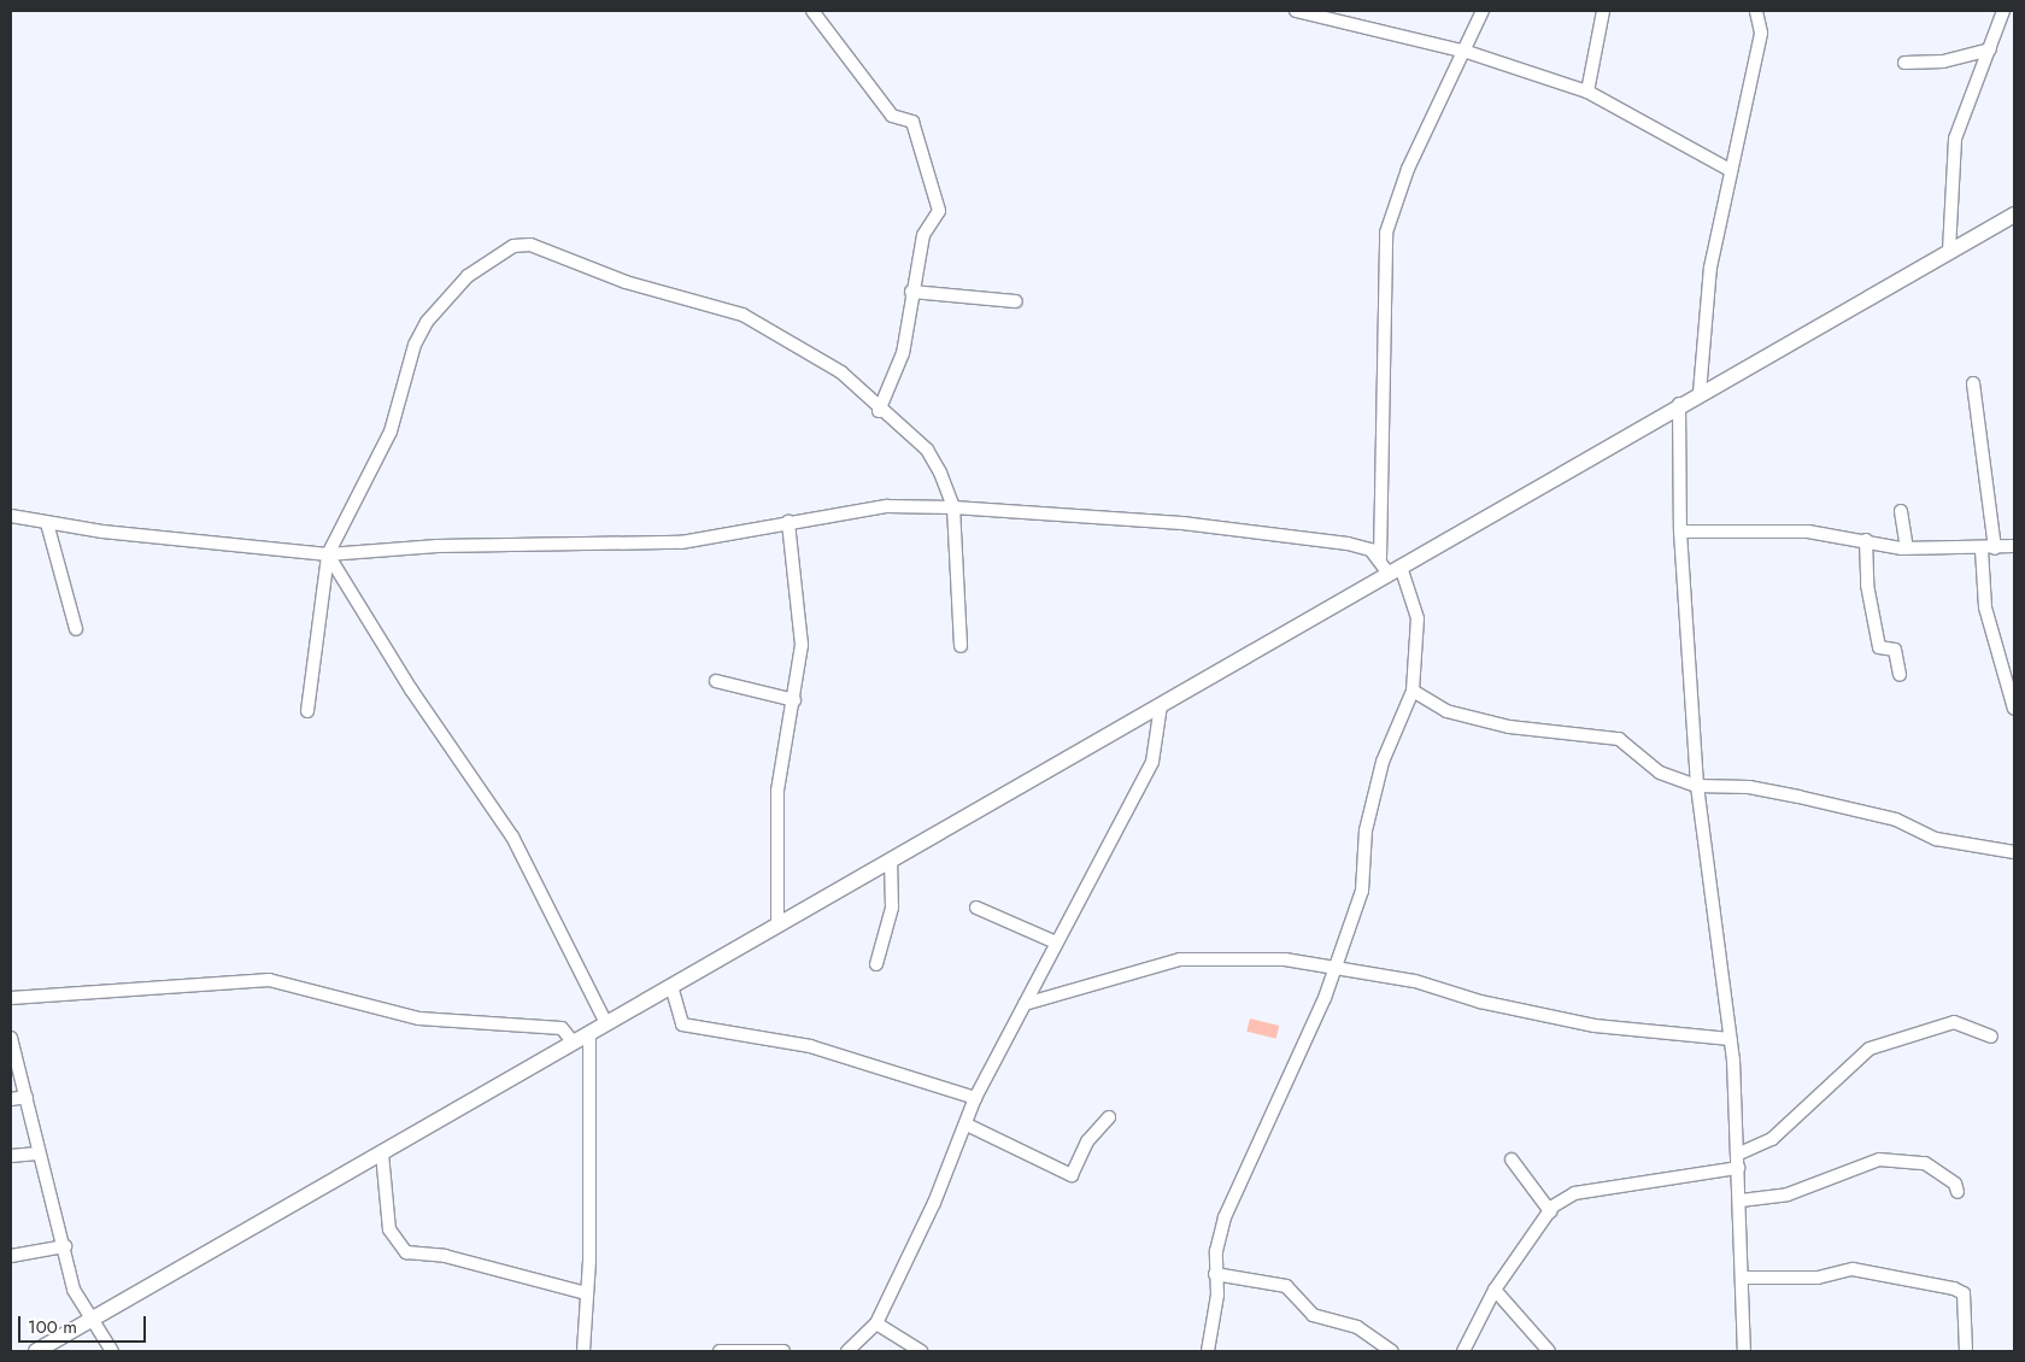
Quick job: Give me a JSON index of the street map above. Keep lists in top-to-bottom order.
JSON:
{
  "scale_bar": "100 m"
}
